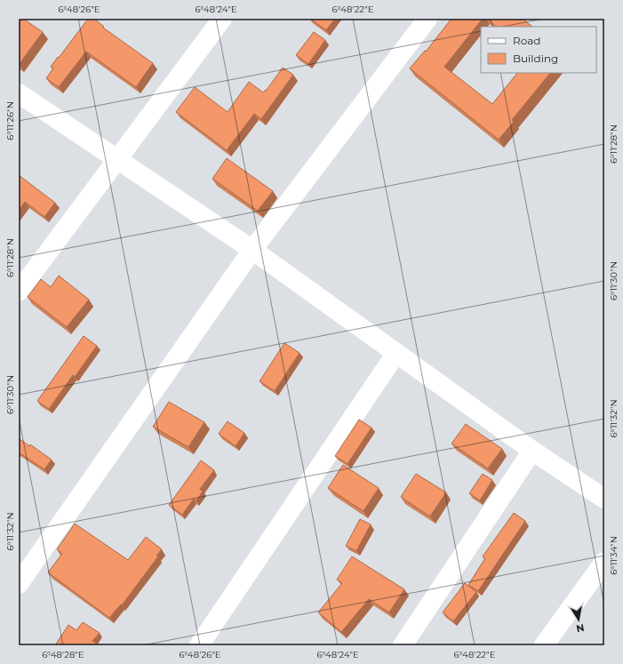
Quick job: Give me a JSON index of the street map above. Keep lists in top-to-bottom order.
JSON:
{
  "legend": ["Road", "Building"],
  "north": "bottom",
  "coordinates": [
    "6°48'26\"E",
    "6°48'24\"E",
    "6°48'22\"E",
    "6°11'26\"N",
    "6°11'28\"N",
    "6°11'30\"N",
    "6°11'32\"N",
    "6°11'34\"N",
    "6°48'28\"E"
  ]
}
